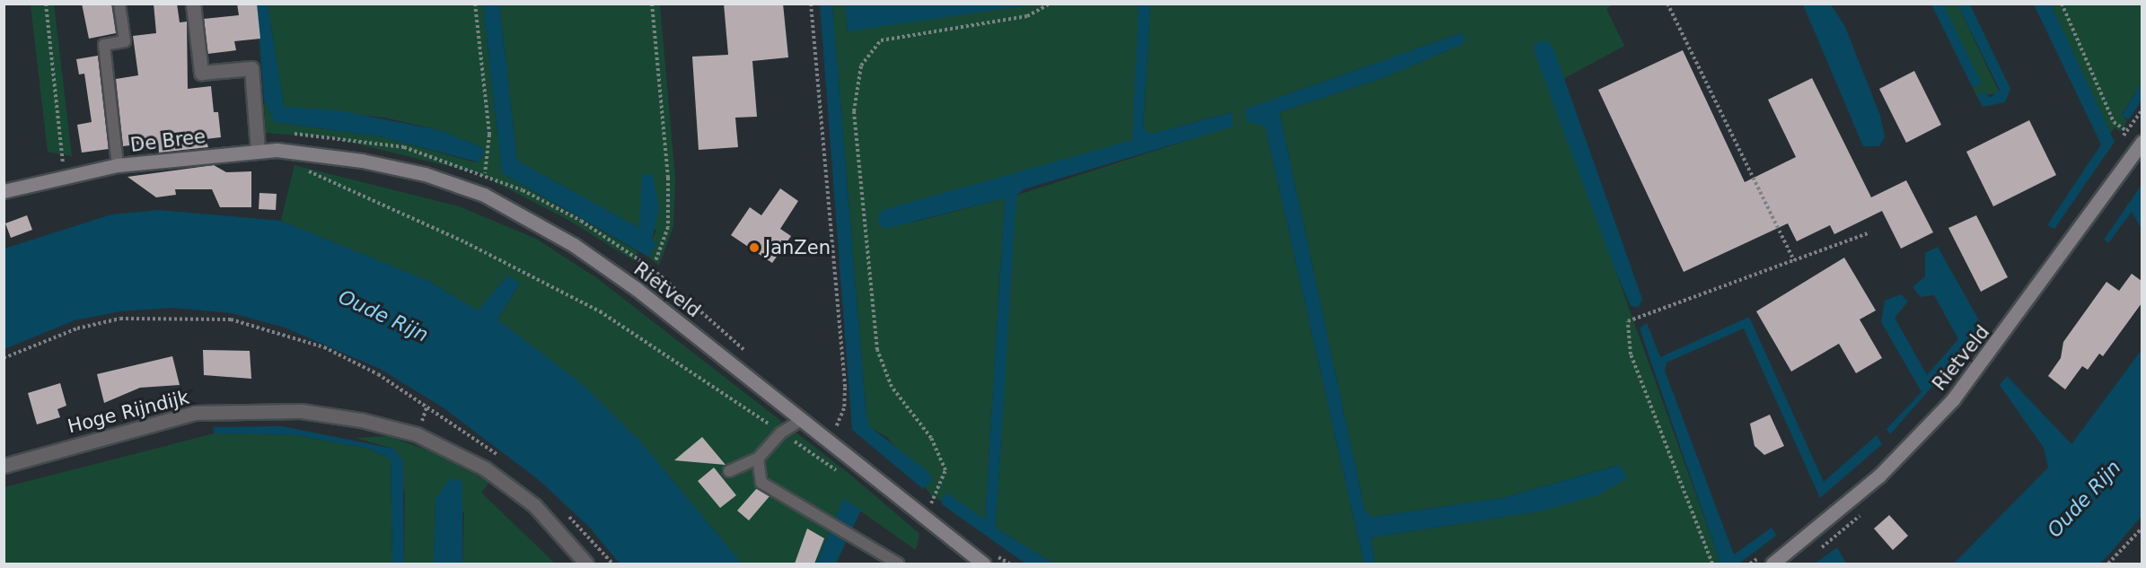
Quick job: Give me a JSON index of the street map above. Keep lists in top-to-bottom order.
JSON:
{
  "streets": {
    "main road": ["De Bree", "Rietveld"],
    "street": ["Hoge Rijndijk"]
  },
  "crossings": [
    ["De Bree", "Rietveld"]
  ],
  "water": ["Oude Rijn"],
  "places": ["JanZen"]
}
